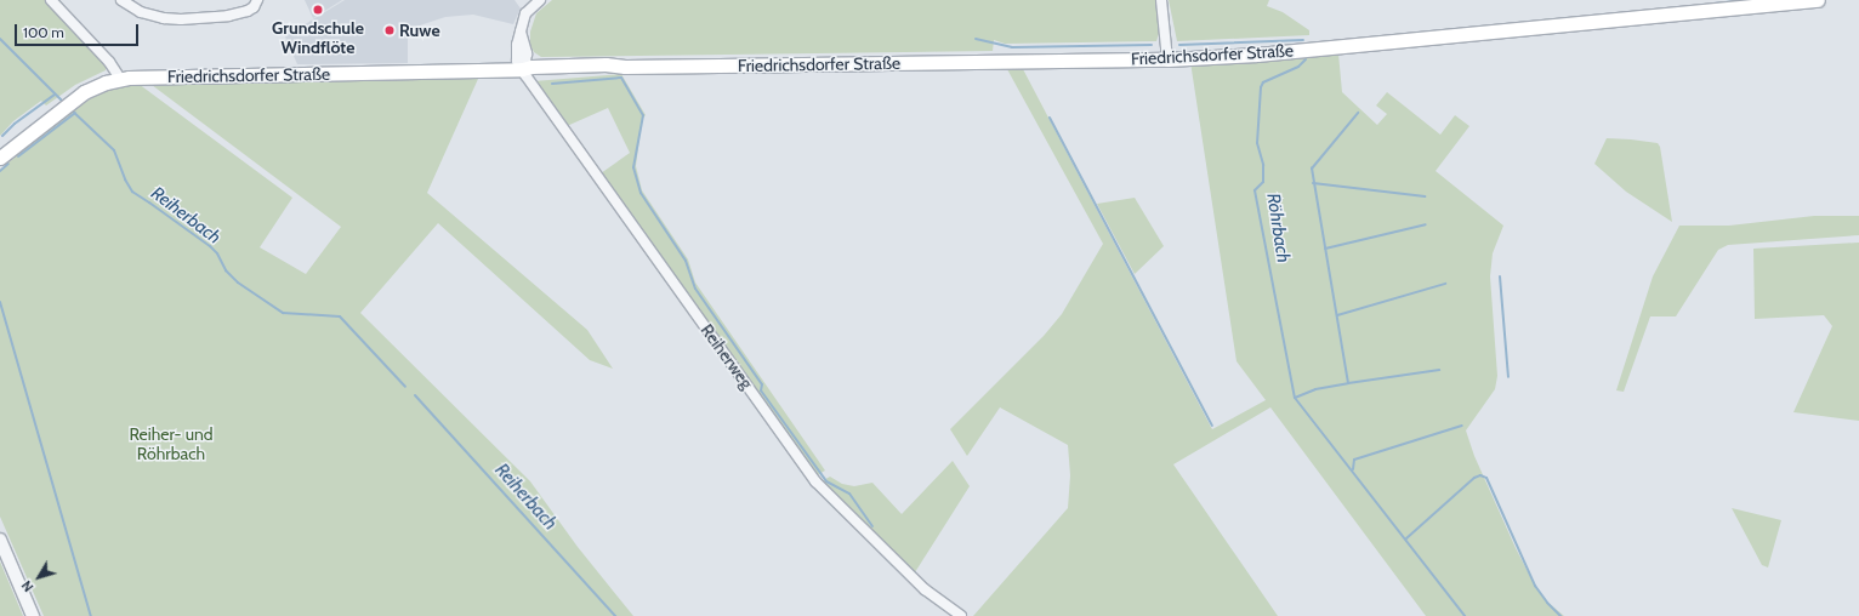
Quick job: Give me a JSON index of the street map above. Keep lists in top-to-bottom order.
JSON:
{
  "streets": {
    "main road": ["Friedrichsdorfer Straße"],
    "street": ["Reiherweg"]
  },
  "crossings": [
    ["Friedrichsdorfer Straße", "Reiherweg"]
  ],
  "water": ["Reiherbach", "Röhrbach"],
  "parks": ["Reiher- und Röhrbach"],
  "places": ["Grundschule Windflöte", "Ruwe"],
  "scale_bar": "100 m",
  "north": "bottom left"
}
